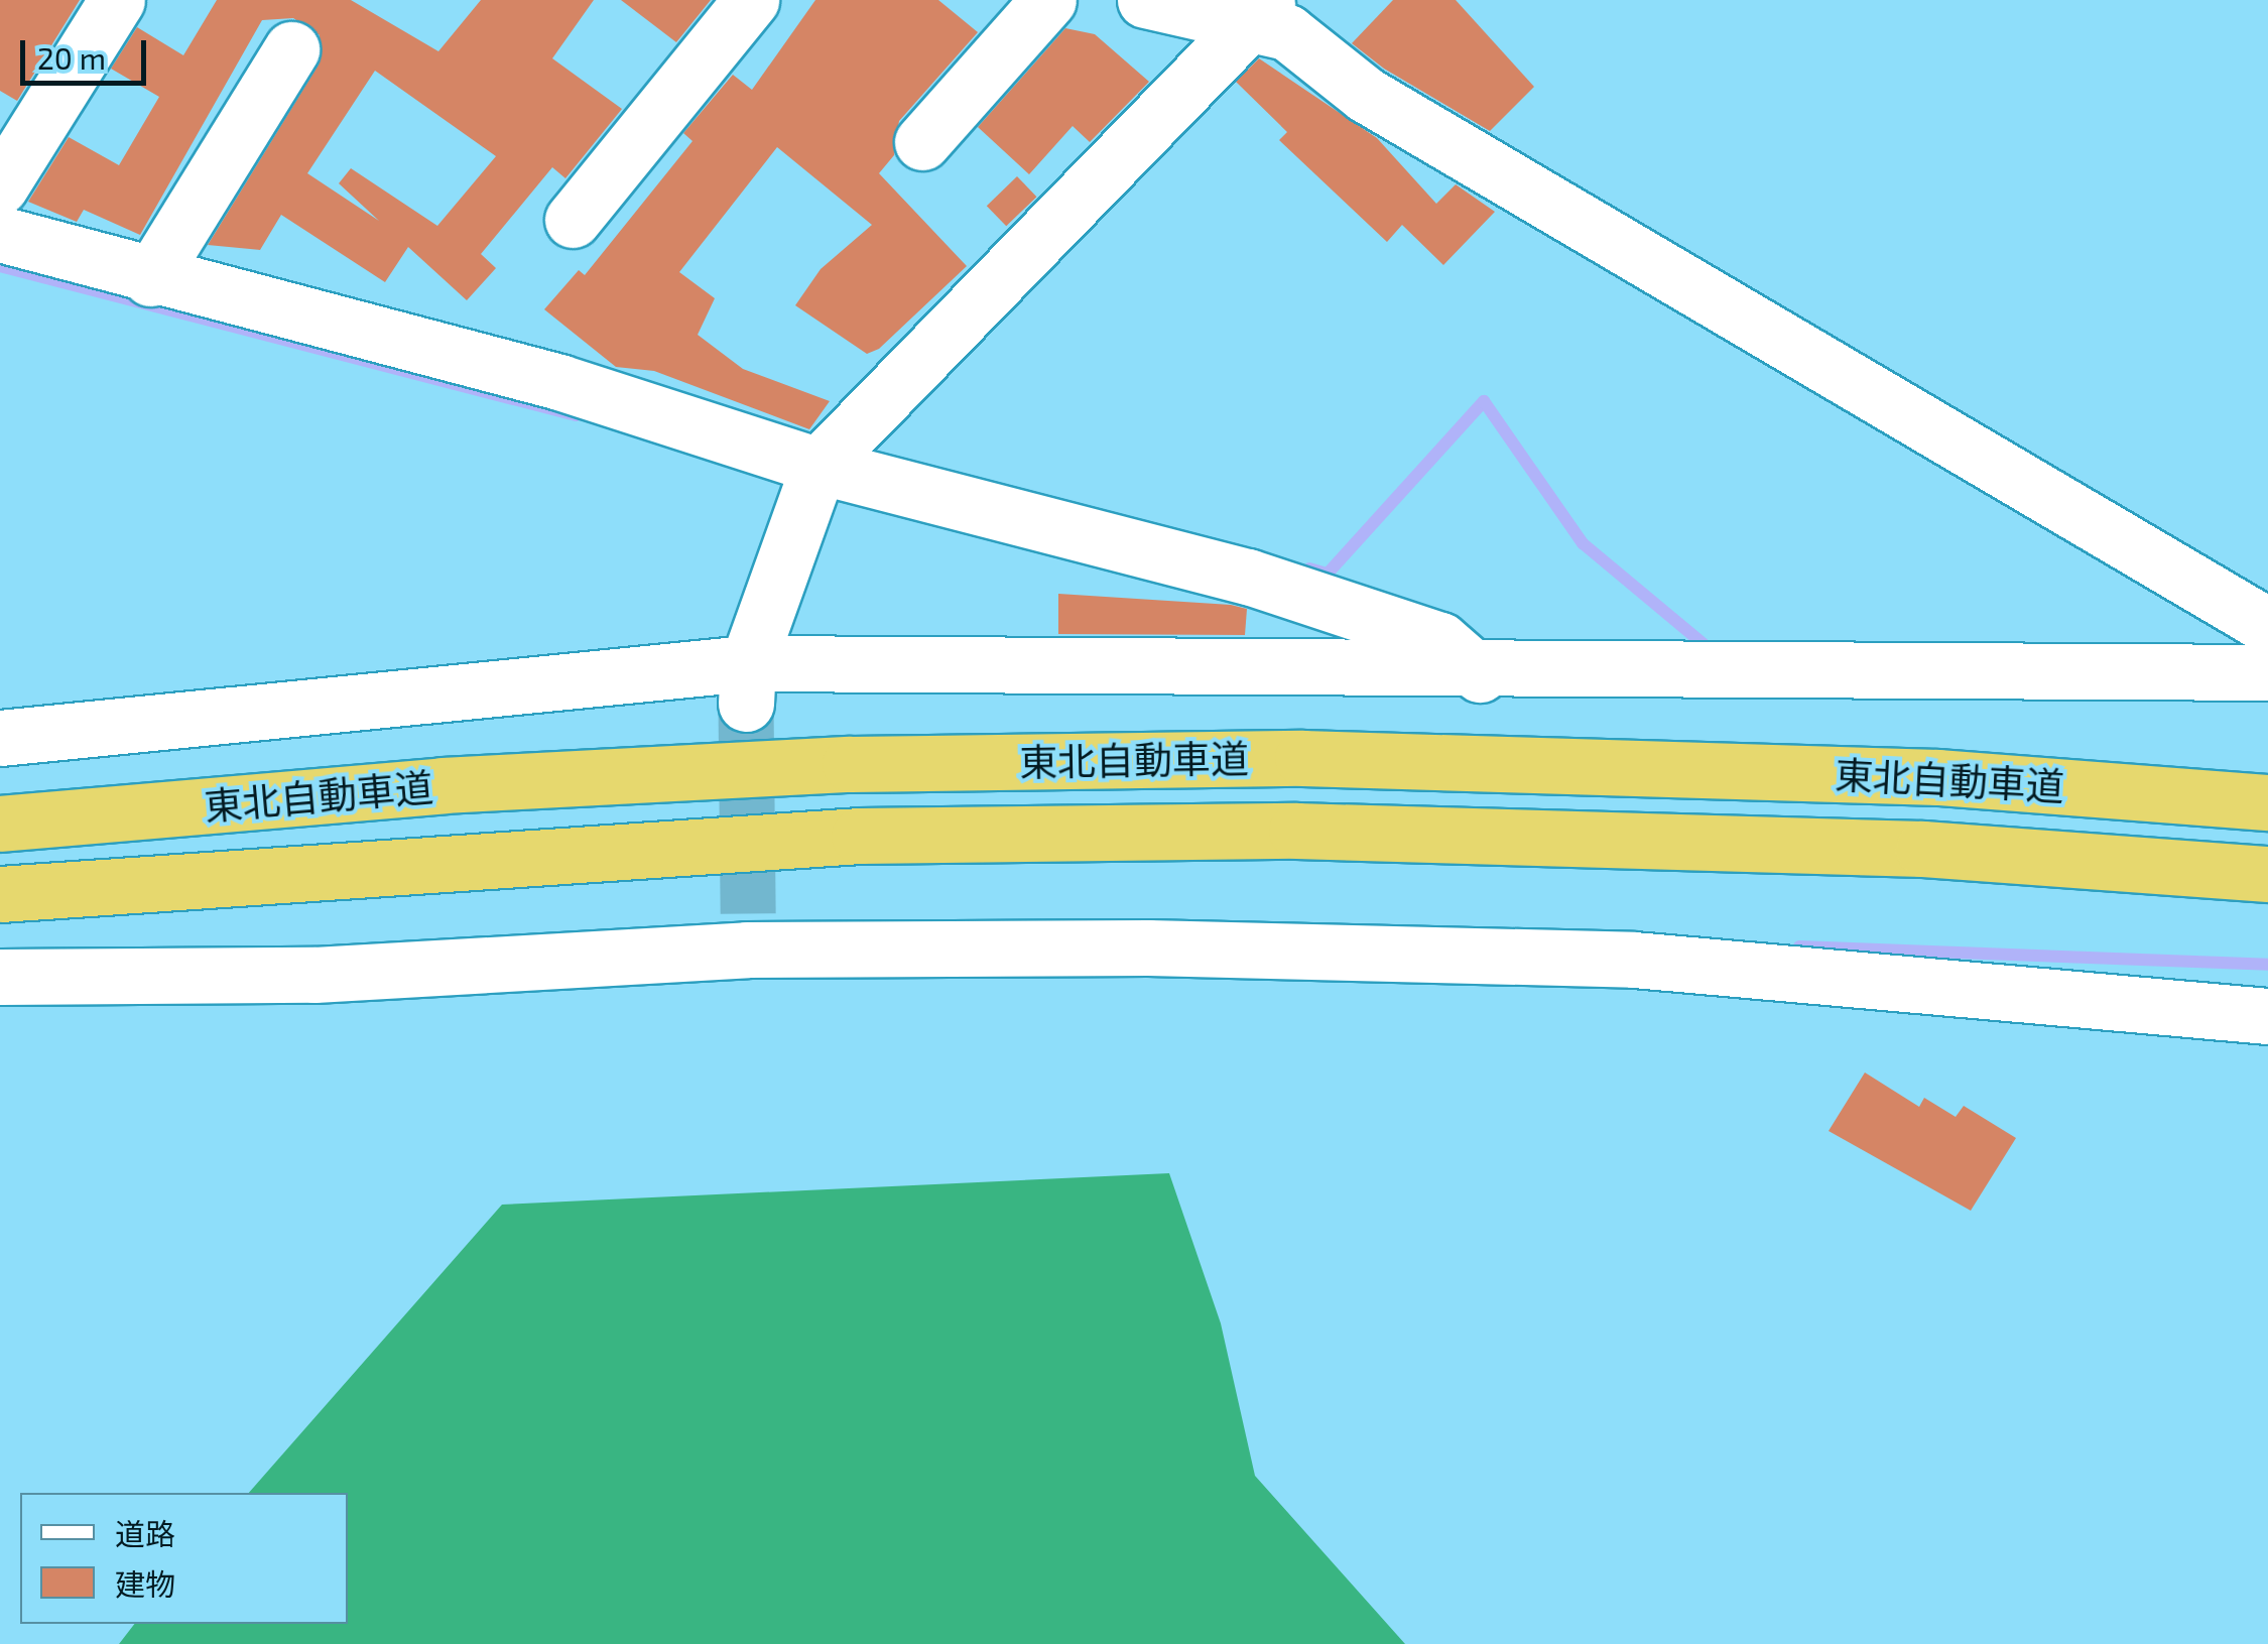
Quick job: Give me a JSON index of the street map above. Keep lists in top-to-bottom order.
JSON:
{
  "streets": {
    "highway": ["東北自動車道"]
  },
  "legend": ["道路", "建物"],
  "scale_bar": "20 m"
}
